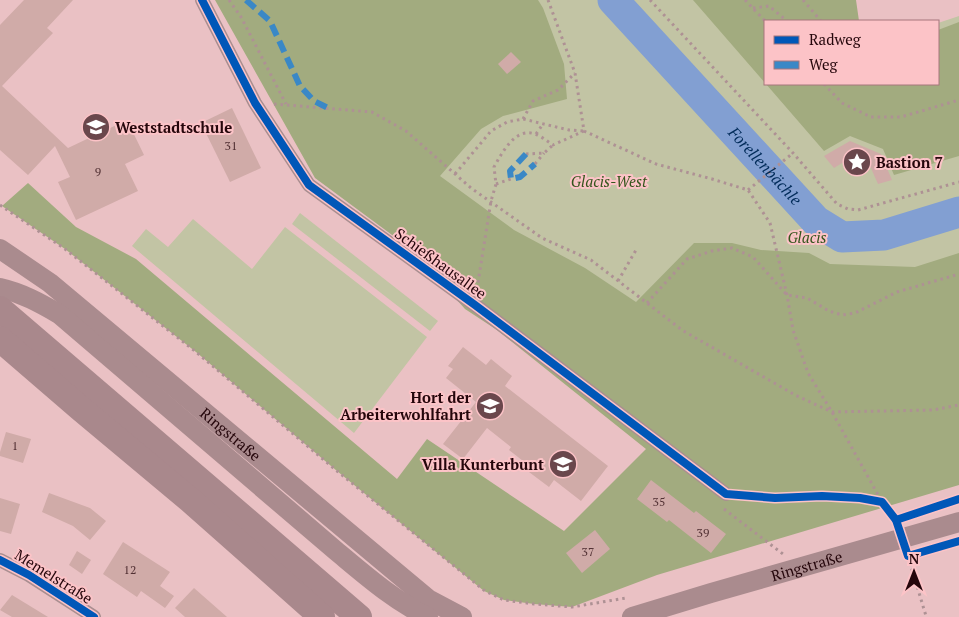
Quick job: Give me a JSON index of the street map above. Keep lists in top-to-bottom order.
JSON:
{
  "streets": {
    "main road": ["Ringstraße"],
    "street": ["Schießhausallee", "Memelstraße"]
  },
  "water": ["Forellenbächle"],
  "parks": ["Glacis-West", "Glacis"],
  "places": {
    "school or university": ["Weststadtschule", "Hort der Arbeiterwohlfahrt", "Villa Kunterbunt"],
    "place": ["Bastion 7"]
  },
  "house_numbers": [
    "31",
    "9",
    "1",
    "35",
    "39",
    "37",
    "12"
  ],
  "legend": ["Radweg", "Weg"],
  "north": "top"
}
